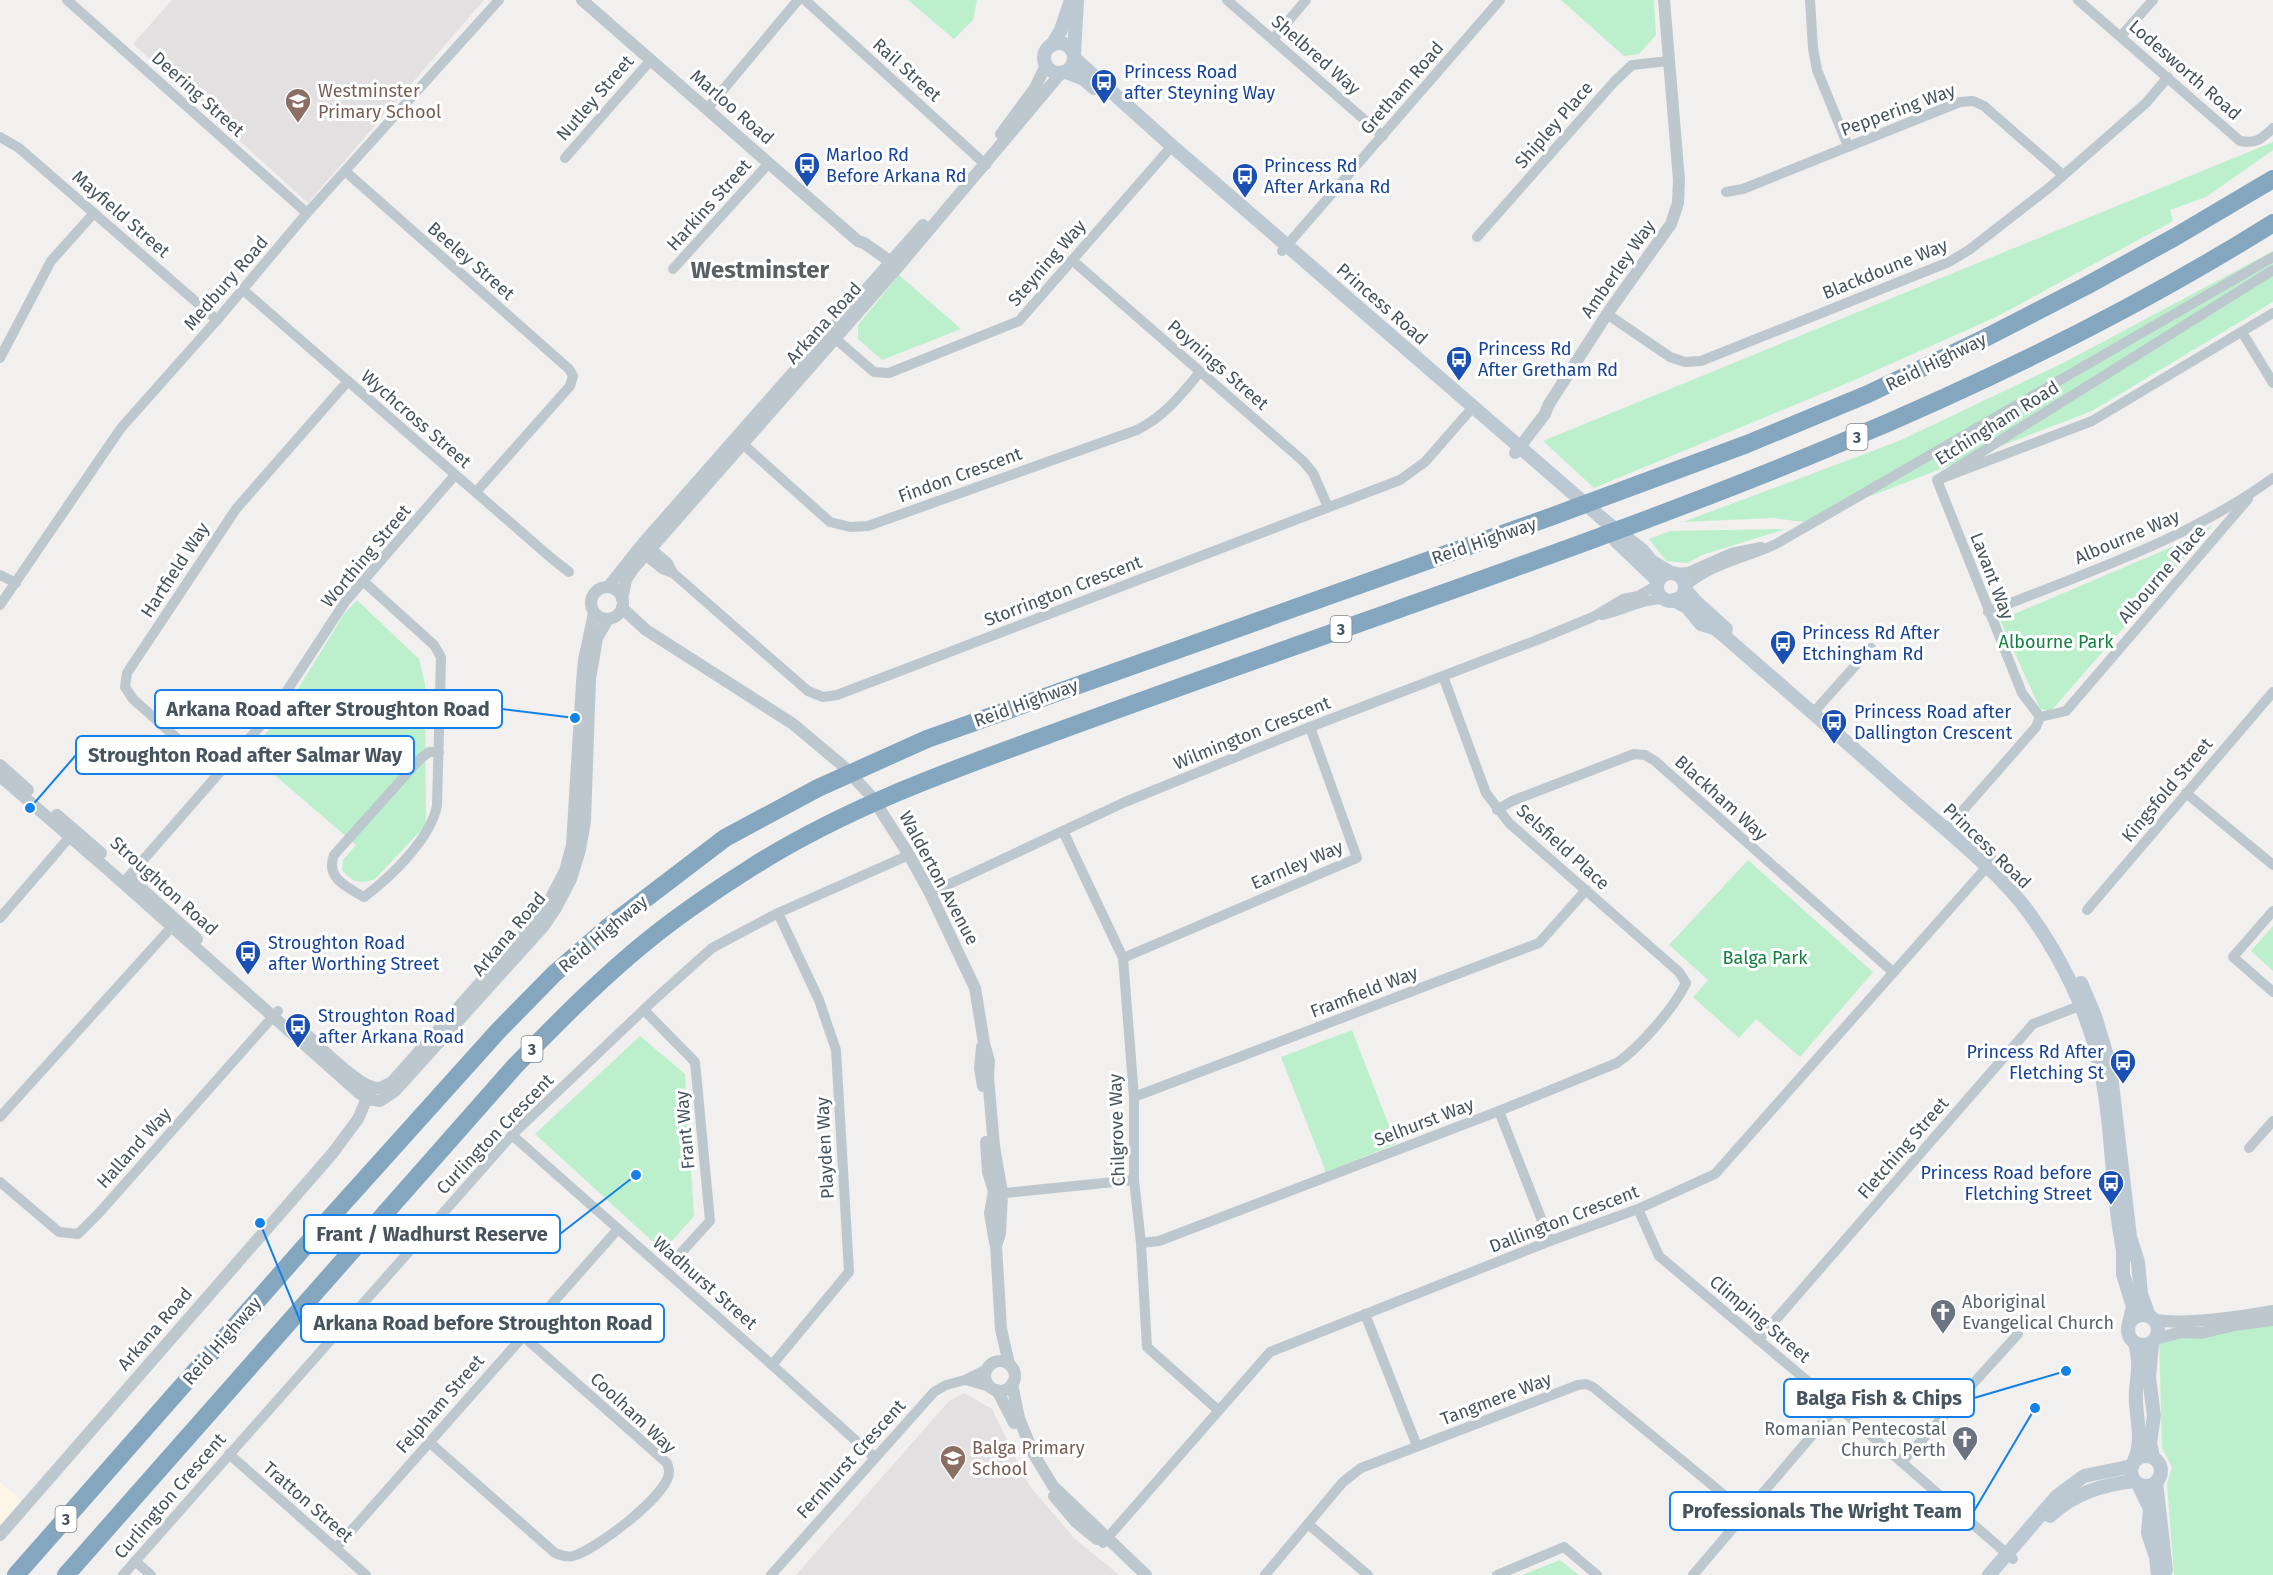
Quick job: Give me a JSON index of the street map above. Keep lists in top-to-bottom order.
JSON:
{
  "streets": {
    "highway": ["Reid Highway", "3"],
    "main road": ["Princess Road"],
    "street": [
      "Shelbred Way",
      "Rail Street",
      "Lodesworth Road",
      "Gretham Road",
      "Deering Street",
      "Nutley Street",
      "Marloo Road",
      "Peppering Way",
      "Shipley Place",
      "Harkins Street",
      "Mayfield Street",
      "Beeley Street",
      "Steyning Way",
      "Amberley Way",
      "Blackdoune Way",
      "Medbury Road",
      "Arkana Road",
      "Poynings Street",
      "Wychcross Street",
      "Etchingham Road",
      "Findon Crescent",
      "Albourne Way",
      "Worthing Street",
      "Hartfield Way",
      "Albourne Place",
      "Lavant Way",
      "Storrington Crescent",
      "Wilmington Crescent",
      "Kingsfold Street",
      "Blackham Way",
      "Selsfield Place",
      "Earnley Way",
      "Walderton Avenue",
      "Stroughton Road",
      "Framfield Way",
      "Selhurst Way",
      "Frant Way",
      "Chilgrove Way",
      "Curlington Crescent",
      "Halland Way",
      "Playden Way",
      "Fletching Street",
      "Dallington Crescent",
      "Wadhurst Street",
      "Climping Street",
      "Tangmere Way",
      "Felpham Street",
      "Coolham Way",
      "Fernhurst Crescent",
      "Tratton Street"
    ]
  },
  "crossings": [
    ["Shelbred Way", "Gretham Road"],
    ["Rail Street", "Arkana Road"],
    ["Lodesworth Road", "Blackdoune Way"],
    ["Gretham Road", "Princess Road"],
    ["Deering Street", "Medbury Road"],
    ["Nutley Street", "Marloo Road"],
    ["Marloo Road", "Harkins Street"],
    ["Marloo Road", "Arkana Road"],
    ["Peppering Way", "Blackdoune Way"],
    ["Shipley Place", "Amberley Way"],
    ["Mayfield Street", "Medbury Road"],
    ["Beeley Street", "Medbury Road"],
    ["Beeley Street", "Wychcross Street"],
    ["Steyning Way", "Princess Road"],
    ["Steyning Way", "Arkana Road"],
    ["Steyning Way", "Poynings Street"],
    ["Amberley Way", "Blackdoune Way"],
    ["Amberley Way", "Princess Road"],
    ["Medbury Road", "Wychcross Street"],
    ["Princess Road", "Arkana Road"],
    ["Princess Road", "Etchingham Road"],
    ["Princess Road", "Storrington Crescent"],
    ["Princess Road", "Wilmington Crescent"],
    ["Princess Road", "Fletching Street"],
    ["Princess Road", "Dallington Crescent"],
    ["Arkana Road", "Findon Crescent"],
    ["Arkana Road", "Storrington Crescent"],
    ["Arkana Road", "Walderton Avenue"],
    ["Arkana Road", "Stroughton Road"],
    ["Poynings Street", "Findon Crescent"],
    ["Poynings Street", "Storrington Crescent"],
    ["Wychcross Street", "Worthing Street"],
    ["Wychcross Street", "Hartfield Way"],
    ["Etchingham Road", "Lavant Way"],
    ["Etchingham Road", "Wilmington Crescent"],
    ["Albourne Way", "Albourne Place"],
    ["Albourne Way", "Lavant Way"],
    ["Worthing Street", "Hartfield Way"],
    ["Worthing Street", "Stroughton Road"],
    ["Albourne Place", "Lavant Way"],
    ["Wilmington Crescent", "Selsfield Place"],
    ["Wilmington Crescent", "Earnley Way"],
    ["Wilmington Crescent", "Walderton Avenue"],
    ["Wilmington Crescent", "Chilgrove Way"],
    ["Blackham Way", "Selsfield Place"],
    ["Blackham Way", "Dallington Crescent"],
    ["Selsfield Place", "Framfield Way"],
    ["Selsfield Place", "Selhurst Way"],
    ["Earnley Way", "Chilgrove Way"],
    ["Walderton Avenue", "Curlington Crescent"],
    ["Walderton Avenue", "Fernhurst Crescent"],
    ["Stroughton Road", "Halland Way"],
    ["Framfield Way", "Chilgrove Way"],
    ["Selhurst Way", "Chilgrove Way"],
    ["Frant Way", "Curlington Crescent"],
    ["Chilgrove Way", "Dallington Crescent"],
    ["Curlington Crescent", "Playden Way"],
    ["Curlington Crescent", "Wadhurst Street"],
    ["Curlington Crescent", "Tratton Street"],
    ["Playden Way", "Wadhurst Street"],
    ["Fletching Street", "Climping Street"],
    ["Dallington Crescent", "Climping Street"],
    ["Wadhurst Street", "Felpham Street"],
    ["Wadhurst Street", "Fernhurst Crescent"],
    ["Felpham Street", "Coolham Way"],
    ["Felpham Street", "Tratton Street"]
  ],
  "districts": ["Westminster"],
  "parks": ["Albourne Park", "Balga Park"],
  "places": {
    "bus stop": [
      "Princess Road after Steyning Way",
      "Marloo Rd Before Arkana Rd",
      "Princess Rd After Arkana Rd",
      "Princess Rd After Gretham Rd",
      "Princess Rd After Etchingham Rd",
      "Princess Road after Dallington Crescent",
      "Stroughton Road after Worthing Street",
      "Stroughton Road after Arkana Road",
      "Princess Rd After Fletching St",
      "Princess Road before Fletching Street"
    ],
    "school or university": ["Westminster Primary School", "Balga Primary School"],
    "other": [
      "Arkana Road after Stroughton Road",
      "Stroughton Road after Salmar Way",
      "Frant / Wadhurst Reserve",
      "Arkana Road before Stroughton Road",
      "Balga Fish & Chips",
      "Professionals The Wright Team"
    ],
    "church": ["Aboriginal Evangelical Church", "Romanian Pentecostal Church Perth"]
  }
}
